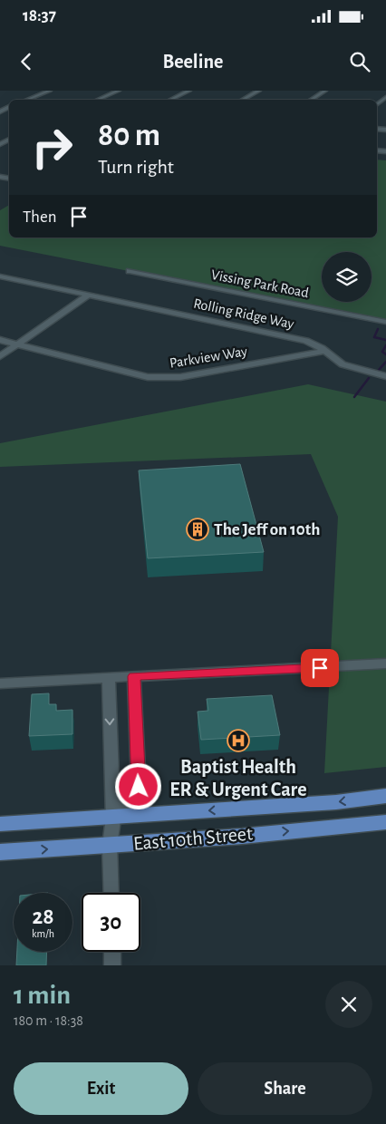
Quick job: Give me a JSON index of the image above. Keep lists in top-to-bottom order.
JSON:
{
  "streets": {
    "main road": ["East 10th Street"],
    "street": ["Vissing Park Road", "Rolling Ridge Way", "Parkview Way"]
  },
  "crossings": [
    ["Rolling Ridge Way", "Parkview Way"]
  ],
  "places": {
    "building": ["The Jeff on 10th"],
    "hospital": ["Baptist Health ER & Urgent Care"]
  },
  "page": {
    "status": "18:37",
    "header": "Beeline",
    "turn": ["80 m", "Turn right"],
    "then": "Then",
    "speed": "28 km/h",
    "limit": "30",
    "heading": ["1 min", "180 m · 18:38"],
    "buttons": ["Exit", "Share"]
  }
}
